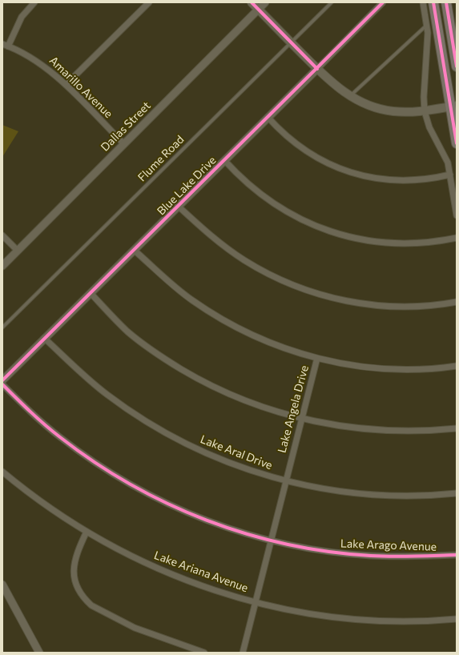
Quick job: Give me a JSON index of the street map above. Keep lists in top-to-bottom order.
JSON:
{
  "streets": {
    "street": [
      "Amarillo Avenue",
      "Dallas Street",
      "Blue Lake Drive",
      "Lake Angela Drive",
      "Lake Aral Drive",
      "Lake Arago Avenue",
      "Lake Ariana Avenue"
    ],
    "lane": ["Flume Road"]
  },
  "crossings": [
    ["Amarillo Avenue", "Dallas Street"],
    ["Blue Lake Drive", "Lake Aral Drive"],
    ["Lake Angela Drive", "Lake Aral Drive"],
    ["Lake Angela Drive", "Lake Arago Avenue"],
    ["Lake Angela Drive", "Lake Ariana Avenue"]
  ]
}
